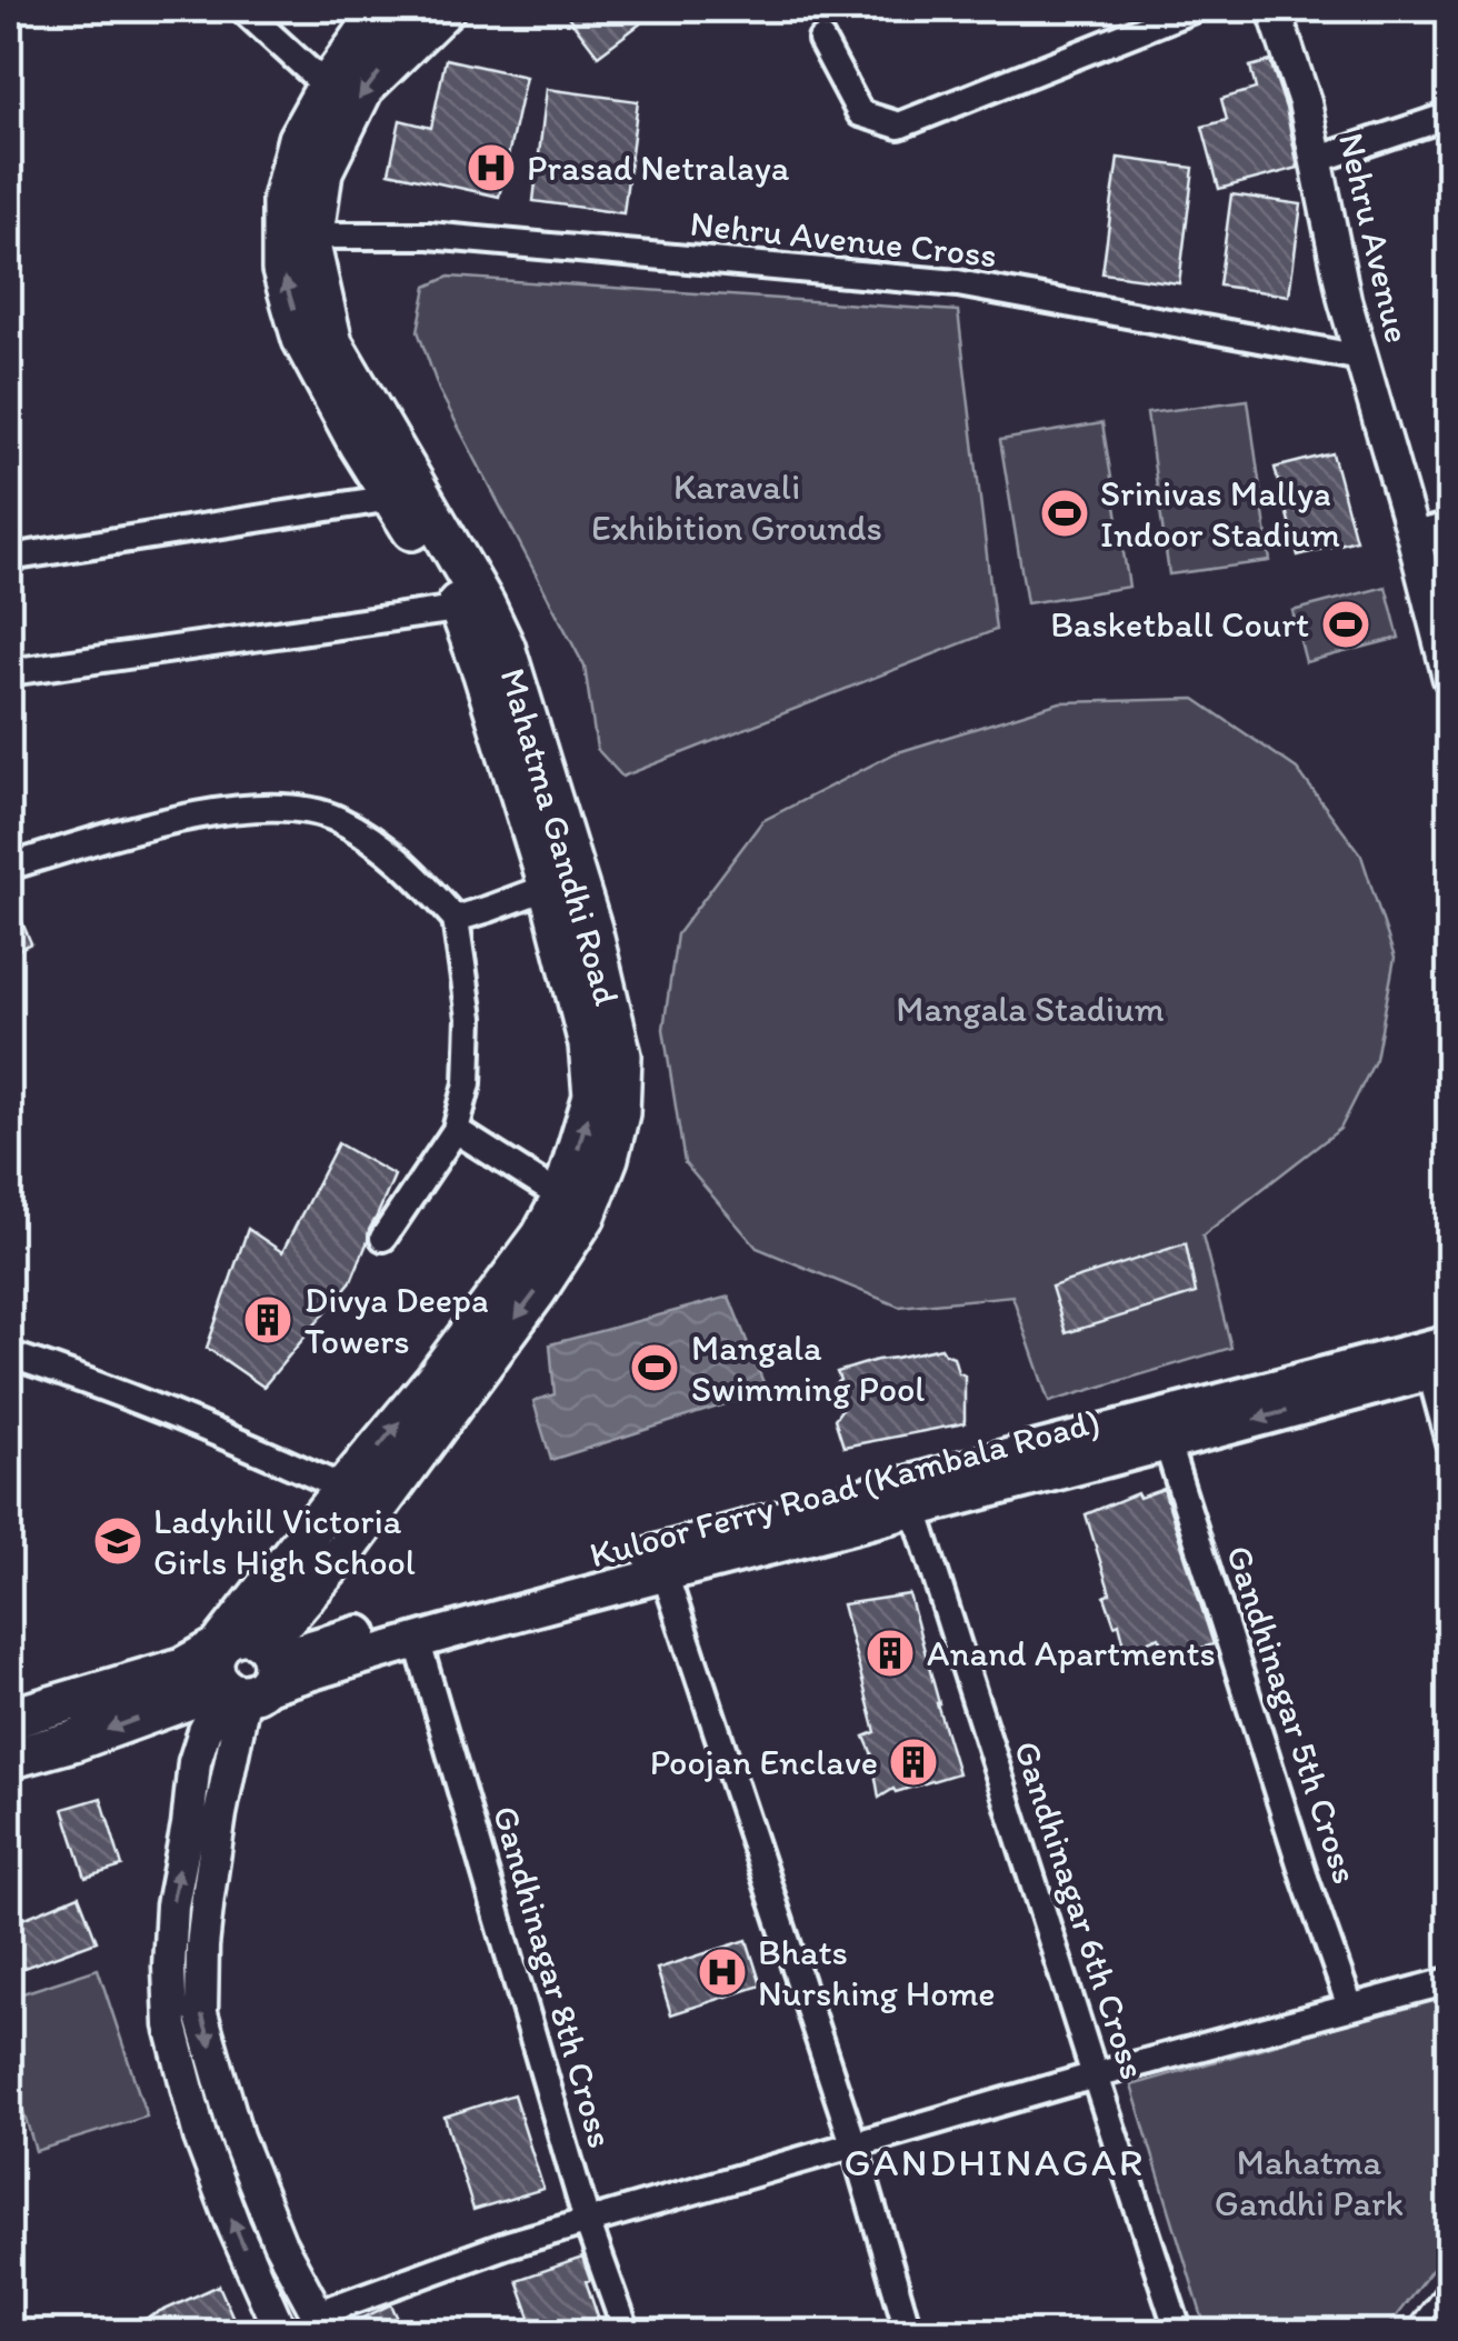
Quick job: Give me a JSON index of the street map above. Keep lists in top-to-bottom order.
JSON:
{
  "streets": {
    "main road": ["Mahatma Gandhi Road", "Kuloor Ferry Road (Kambala Road)"],
    "street": [
      "Nehru Avenue",
      "Nehru Avenue Cross",
      "Gandhinagar 5th Cross",
      "Gandhinagar 6th Cross",
      "Gandhinagar 8th Cross"
    ]
  },
  "crossings": [
    ["Nehru Avenue", "Nehru Avenue Cross"],
    ["Nehru Avenue Cross", "Mahatma Gandhi Road"],
    ["Mahatma Gandhi Road", "Kuloor Ferry Road (Kambala Road)"],
    ["Kuloor Ferry Road (Kambala Road)", "Gandhinagar 5th Cross"],
    ["Kuloor Ferry Road (Kambala Road)", "Gandhinagar 6th Cross"],
    ["Kuloor Ferry Road (Kambala Road)", "Gandhinagar 8th Cross"]
  ],
  "districts": ["GANDHINAGAR"],
  "parks": ["Karavali Exhibition Grounds", "Mangala Stadium", "Mahatma Gandhi Park"],
  "places": {
    "hospital": ["Prasad Netralaya", "Bhats Nurshing Home"],
    "sports": ["Srinivas Mallya Indoor Stadium", "Basketball Court", "Mangala Swimming Pool"],
    "building": ["Divya Deepa Towers", "Anand Apartments", "Poojan Enclave"],
    "school or university": ["Ladyhill Victoria Girls High School"]
  }
}
